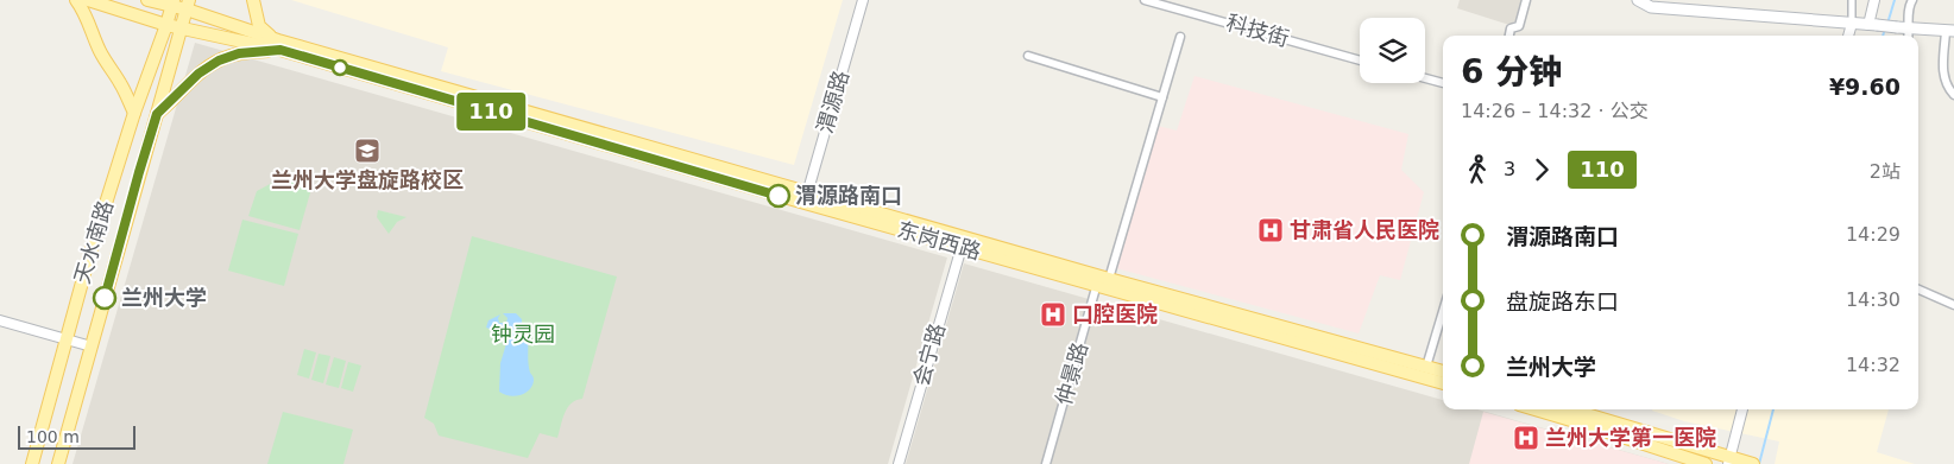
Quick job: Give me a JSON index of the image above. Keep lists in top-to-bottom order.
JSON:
{
  "streets": {
    "main road": ["东岗西路", "天水南路"],
    "street": [
      "科技街",
      "渭源路",
      "会宁路",
      "仲景路"
    ]
  },
  "crossings": [
    ["渭源路", "东岗西路"],
    ["东岗西路", "天水南路"],
    ["东岗西路", "会宁路"],
    ["东岗西路", "仲景路"]
  ],
  "parks": ["钟灵园"],
  "places": {
    "school or university": ["兰州大学盘旋路校区"],
    "other": ["渭源路南口", "兰州大学"],
    "hospital": ["甘肃省人民医院", "口腔医院", "兰州大学第一医院"]
  },
  "lines": ["bus line 110"],
  "scale_bar": "100 m",
  "page": {
    "on_map": "110",
    "heading": ["6 分钟", "14:26 – 14:32 · 公交", "¥9.60"],
    "legs": ["3", "110", "2站"],
    "list": [
      {
        "name": "渭源路南口",
        "value": "14:29"
      },
      {
        "name": "盘旋路东口",
        "value": "14:30"
      },
      {
        "name": "兰州大学",
        "value": "14:32"
      }
    ],
    "scale": "100 m"
  }
}
